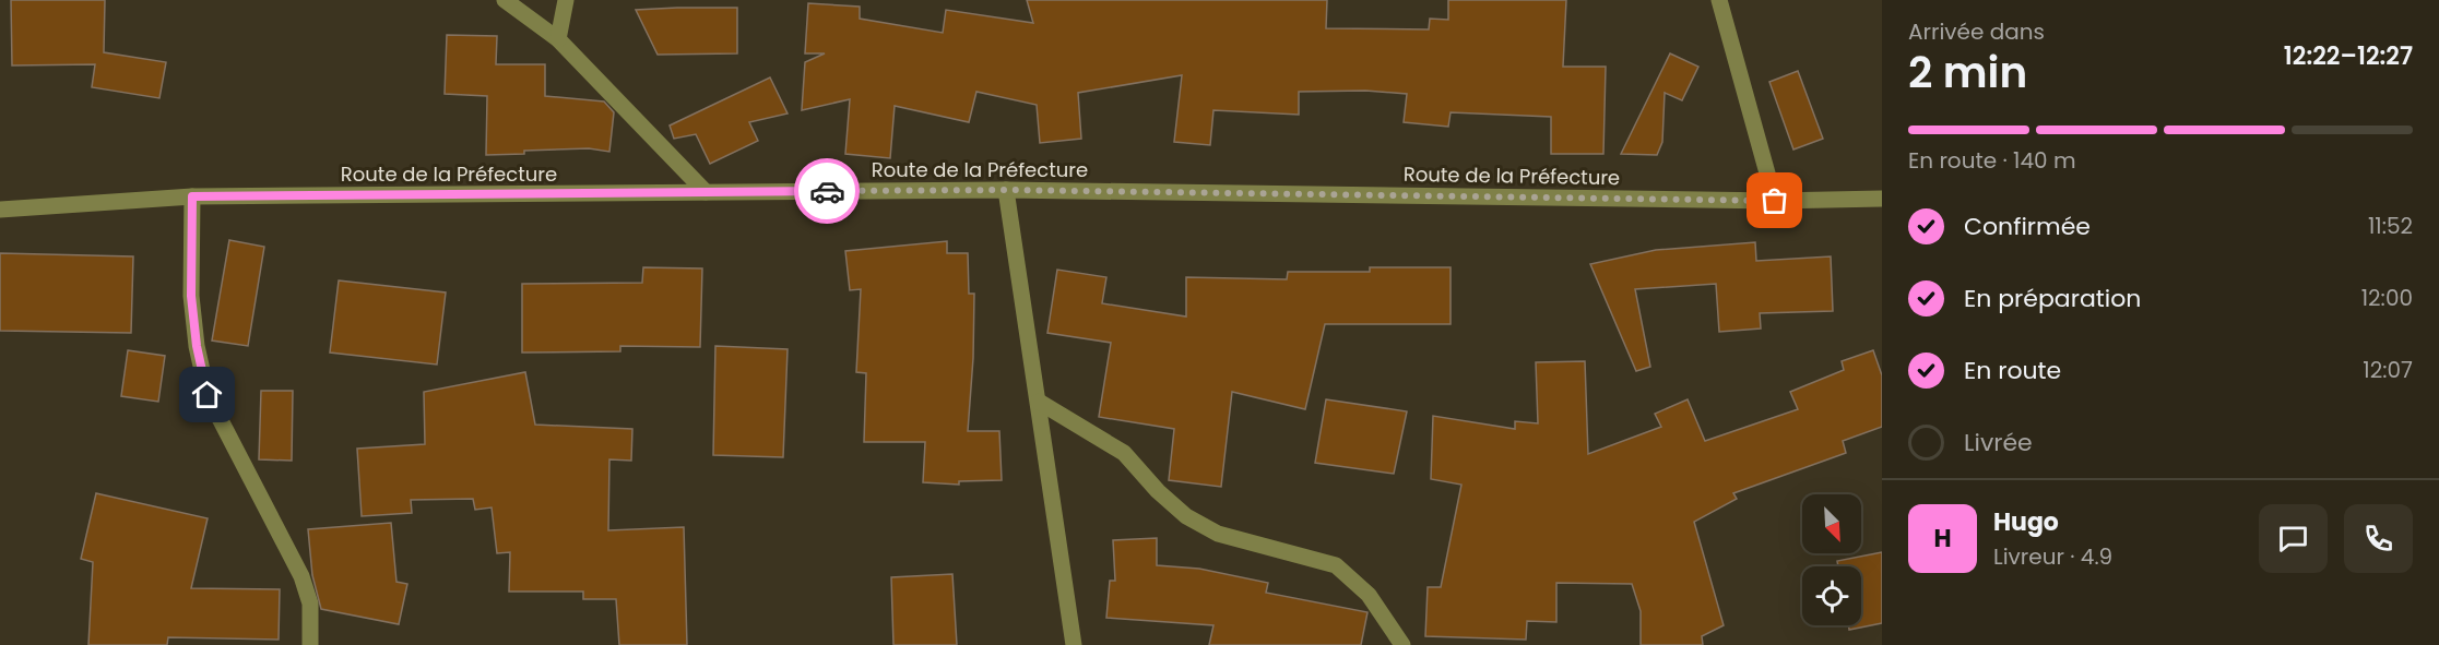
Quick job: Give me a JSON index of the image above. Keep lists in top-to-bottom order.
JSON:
{
  "streets": {
    "street": ["Route de la Préfecture"]
  },
  "north": "bottom right",
  "page": {
    "heading": ["2 min", "Arrivée dans", "12:22–12:27"],
    "panel": ["Hugo", "Livreur · 4.9"],
    "bar": "En route · 140 m",
    "list": [
      ["Confirmée", "11:52"],
      ["En préparation", "12:00"],
      ["En route", "12:07"],
      "Livrée"
    ],
    "round": "H"
  }
}
